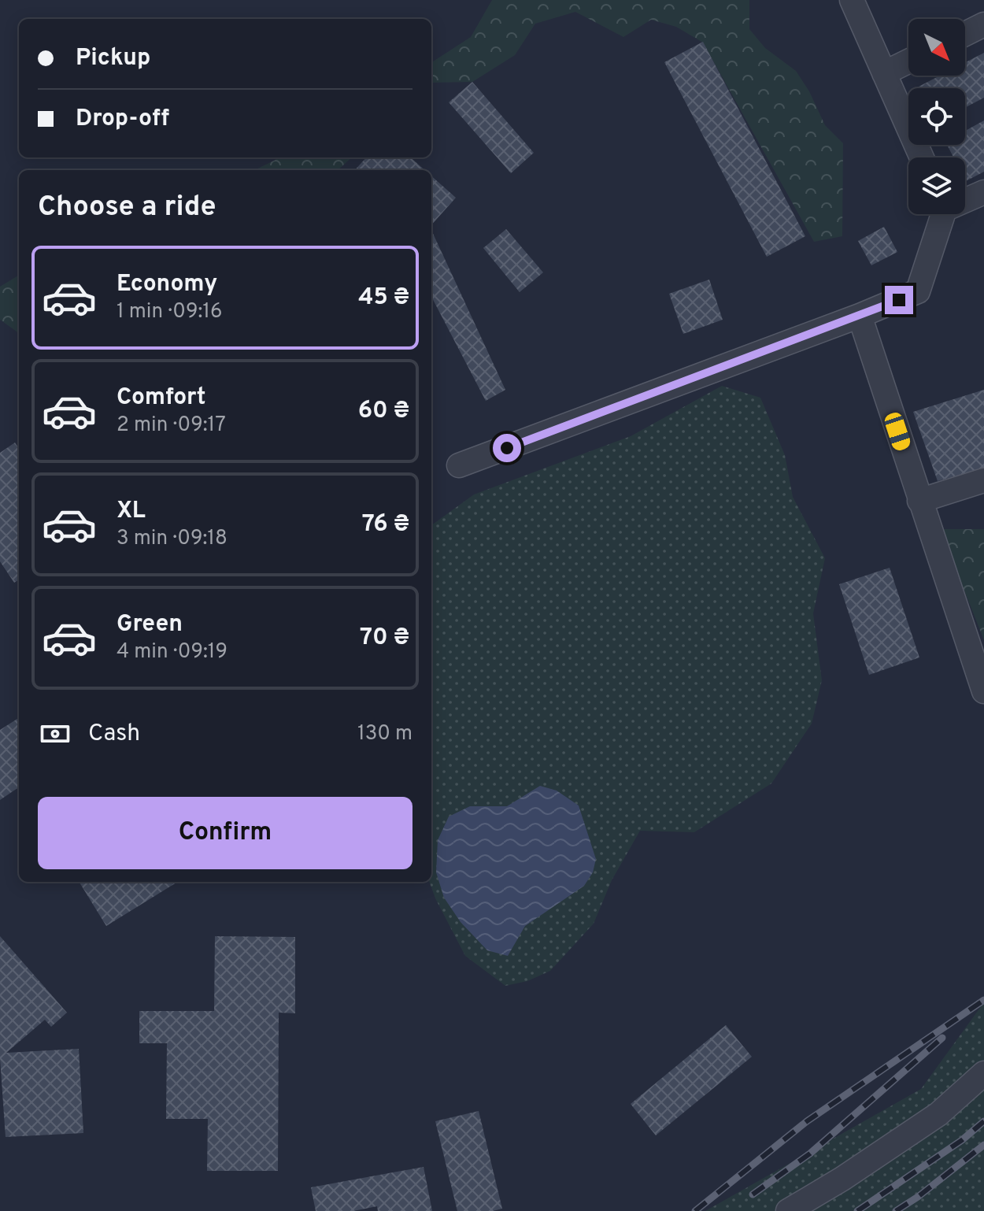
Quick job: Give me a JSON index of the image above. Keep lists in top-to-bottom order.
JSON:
{
  "north": "bottom right",
  "page": {
    "banner": ["Pickup", "Drop-off"],
    "heading": "Choose a ride",
    "list": [
      {
        "name": "Economy",
        "note": "1 min · 09:16",
        "value": "45 ₴"
      },
      {
        "name": "Comfort",
        "note": "2 min · 09:17",
        "value": "60 ₴"
      },
      {
        "name": "XL",
        "note": "3 min · 09:18",
        "value": "76 ₴"
      },
      {
        "name": "Green",
        "note": "4 min · 09:19",
        "value": "70 ₴"
      }
    ],
    "pay": ["Cash", "130 m"],
    "buttons": "Confirm"
  }
}
